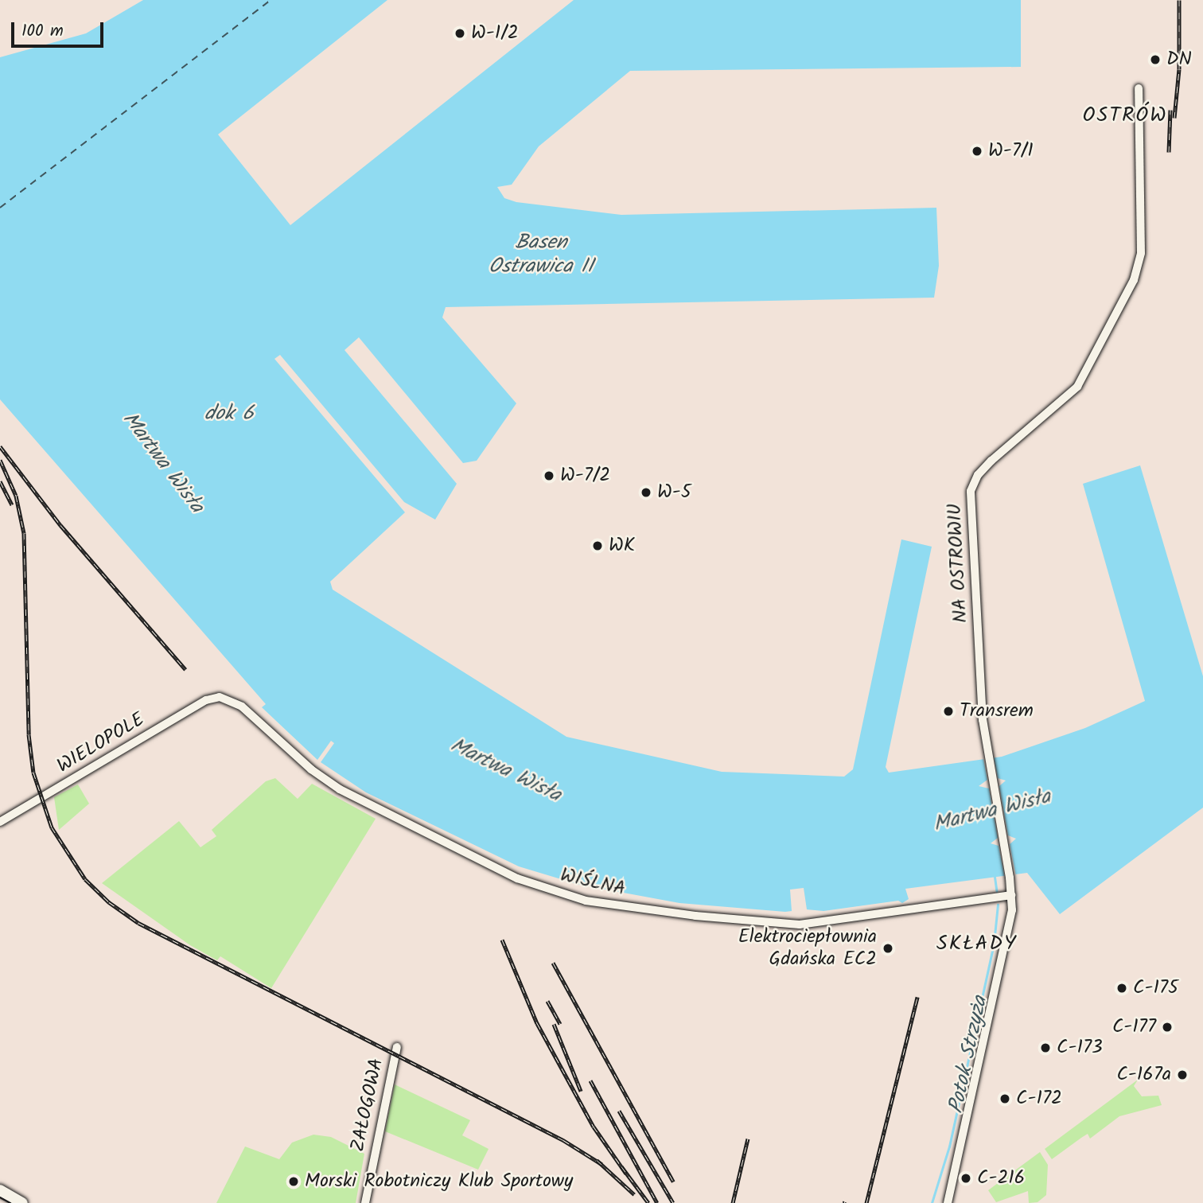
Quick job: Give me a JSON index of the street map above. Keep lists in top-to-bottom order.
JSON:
{
  "streets": {
    "street": [
      "NA OSTROWIU",
      "WIELOPOLE",
      "WIŚLNA",
      "ZAŁOGOWA"
    ]
  },
  "crossings": [
    ["NA OSTROWIU", "WIŚLNA"],
    ["WIELOPOLE", "WIŚLNA"]
  ],
  "districts": ["OSTRÓW", "SKŁADY"],
  "water": [
    "Basen Ostrawica II",
    "dok 6",
    "Martwa Wisła",
    "Potok Strzyża"
  ],
  "places": [
    "W-1/2",
    "DN",
    "W-7/1",
    "W-7/2",
    "W-5",
    "WK",
    "Transrem",
    "Elektrociepłownia Gdańska EC2",
    "C-175",
    "C-177",
    "C-173",
    "C-167a",
    "C-172",
    "C-216",
    "Morski Robotniczy Klub Sportowy"
  ],
  "scale_bar": "100 m"
}
